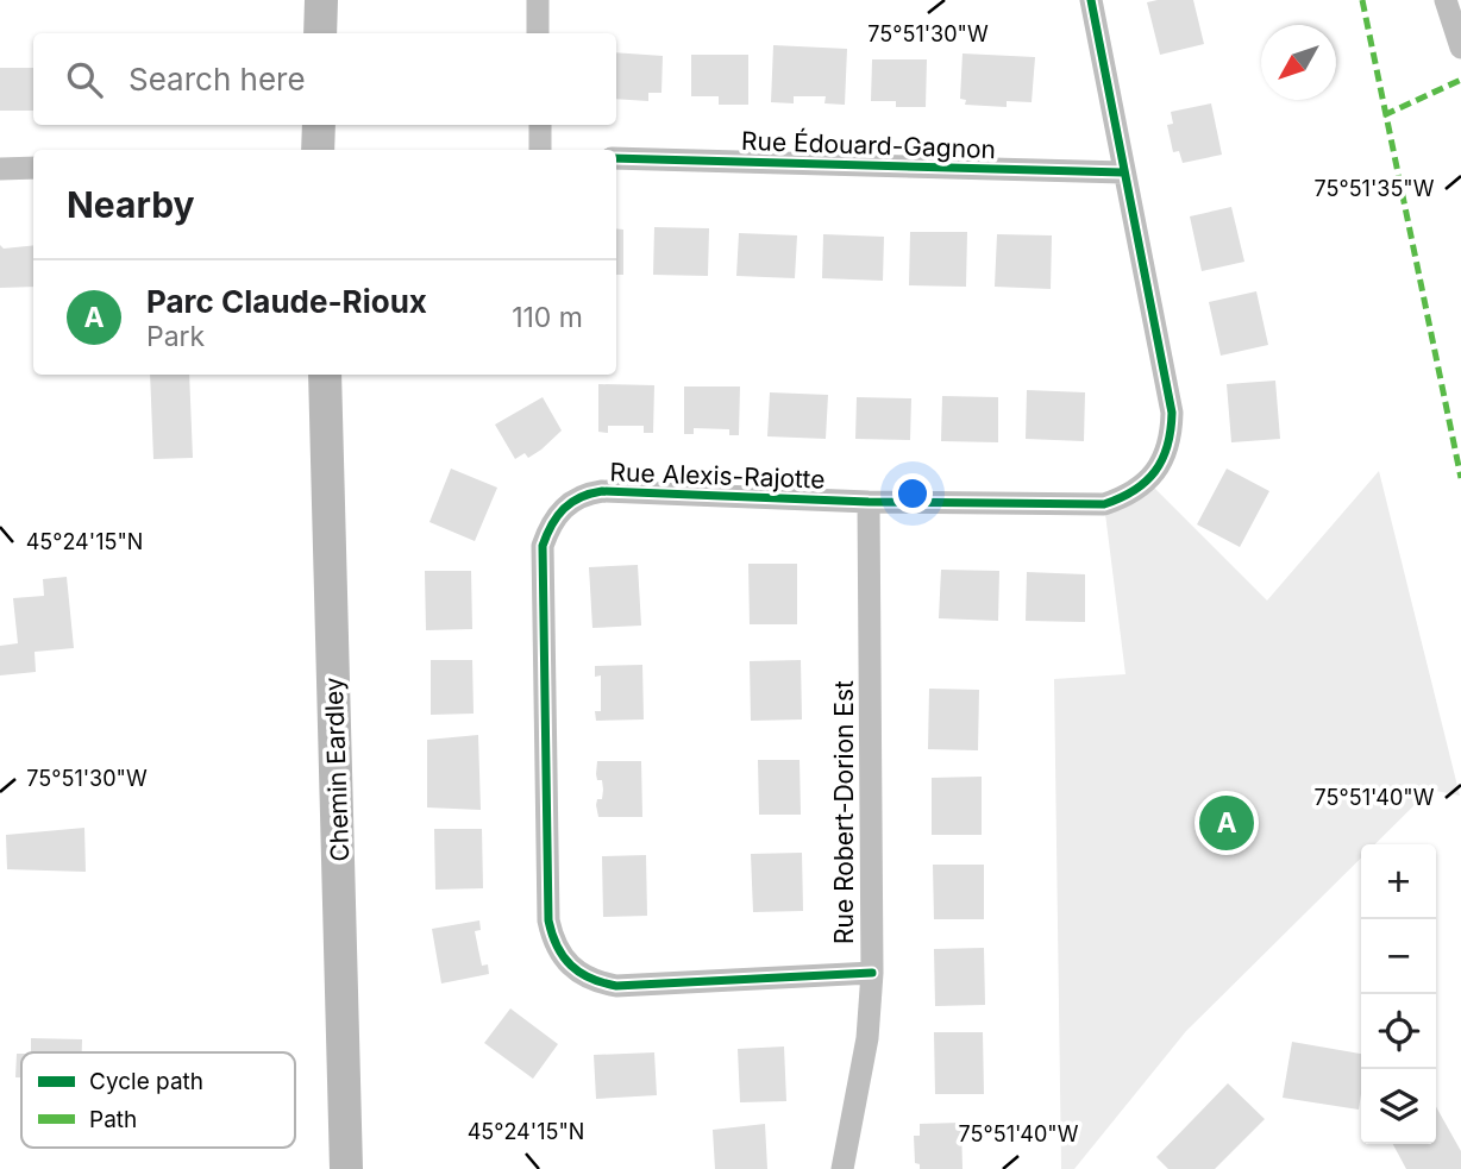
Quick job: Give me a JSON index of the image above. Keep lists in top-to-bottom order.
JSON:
{
  "streets": {
    "main road": ["Chemin Eardley"],
    "street": ["Rue Édouard-Gagnon", "Rue Alexis-Rajotte", "Rue Robert-Dorion Est"]
  },
  "crossings": [
    ["Rue Édouard-Gagnon", "Rue Alexis-Rajotte"],
    ["Rue Alexis-Rajotte", "Rue Robert-Dorion Est"]
  ],
  "legend": ["Cycle path", "Path"],
  "north": "bottom left",
  "page": {
    "search": "Search here",
    "heading": "Nearby",
    "list": [
      {
        "mark": "A",
        "name": "Parc Claude-Rioux",
        "note": "Park",
        "value": "110 m"
      }
    ],
    "pins": "A",
    "map_buttons": ["+", "−"]
  },
  "coordinates": [
    "75°51'30\"W",
    "75°51'35\"W",
    "45°24'15\"N",
    "75°51'40\"W"
  ]
}
